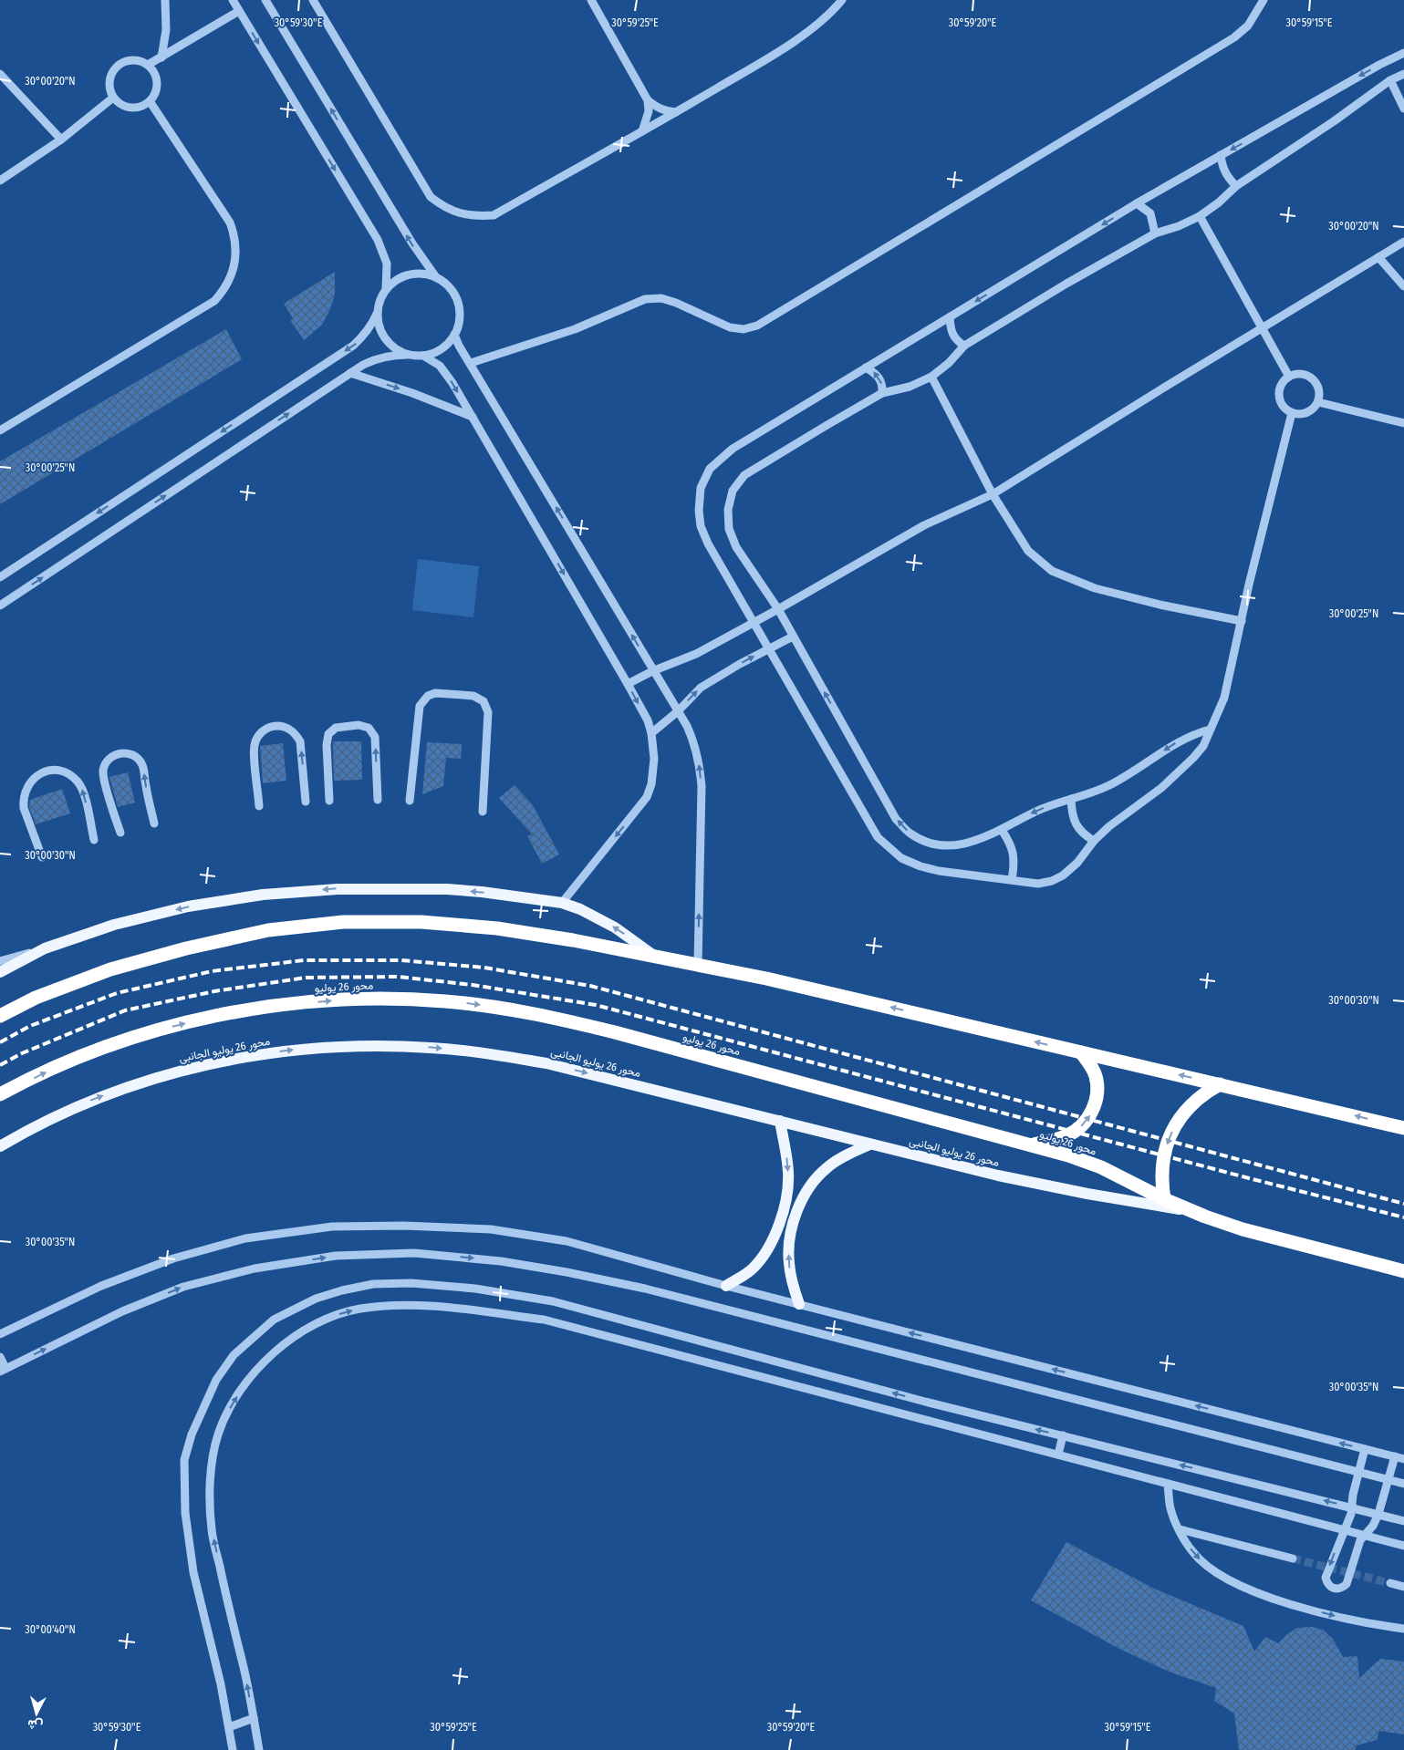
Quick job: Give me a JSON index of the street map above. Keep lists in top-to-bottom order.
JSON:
{
  "streets": {
    "highway": ["محور 26 يوليو"],
    "main road": ["محور 26 يوليو الجانبى"]
  },
  "crossings": [
    ["محور 26 يوليو", "محور 26 يوليو الجانبى"]
  ],
  "one_way": ["محور 26 يوليو الجانبى"],
  "north": "bottom",
  "coordinates": [
    "30°59'30\"E",
    "30°59'25\"E",
    "30°59'20\"E",
    "30°59'15\"E",
    "30°00'20\"N",
    "30°00'25\"N",
    "30°00'30\"N",
    "30°00'35\"N",
    "30°00'40\"N"
  ]
}
